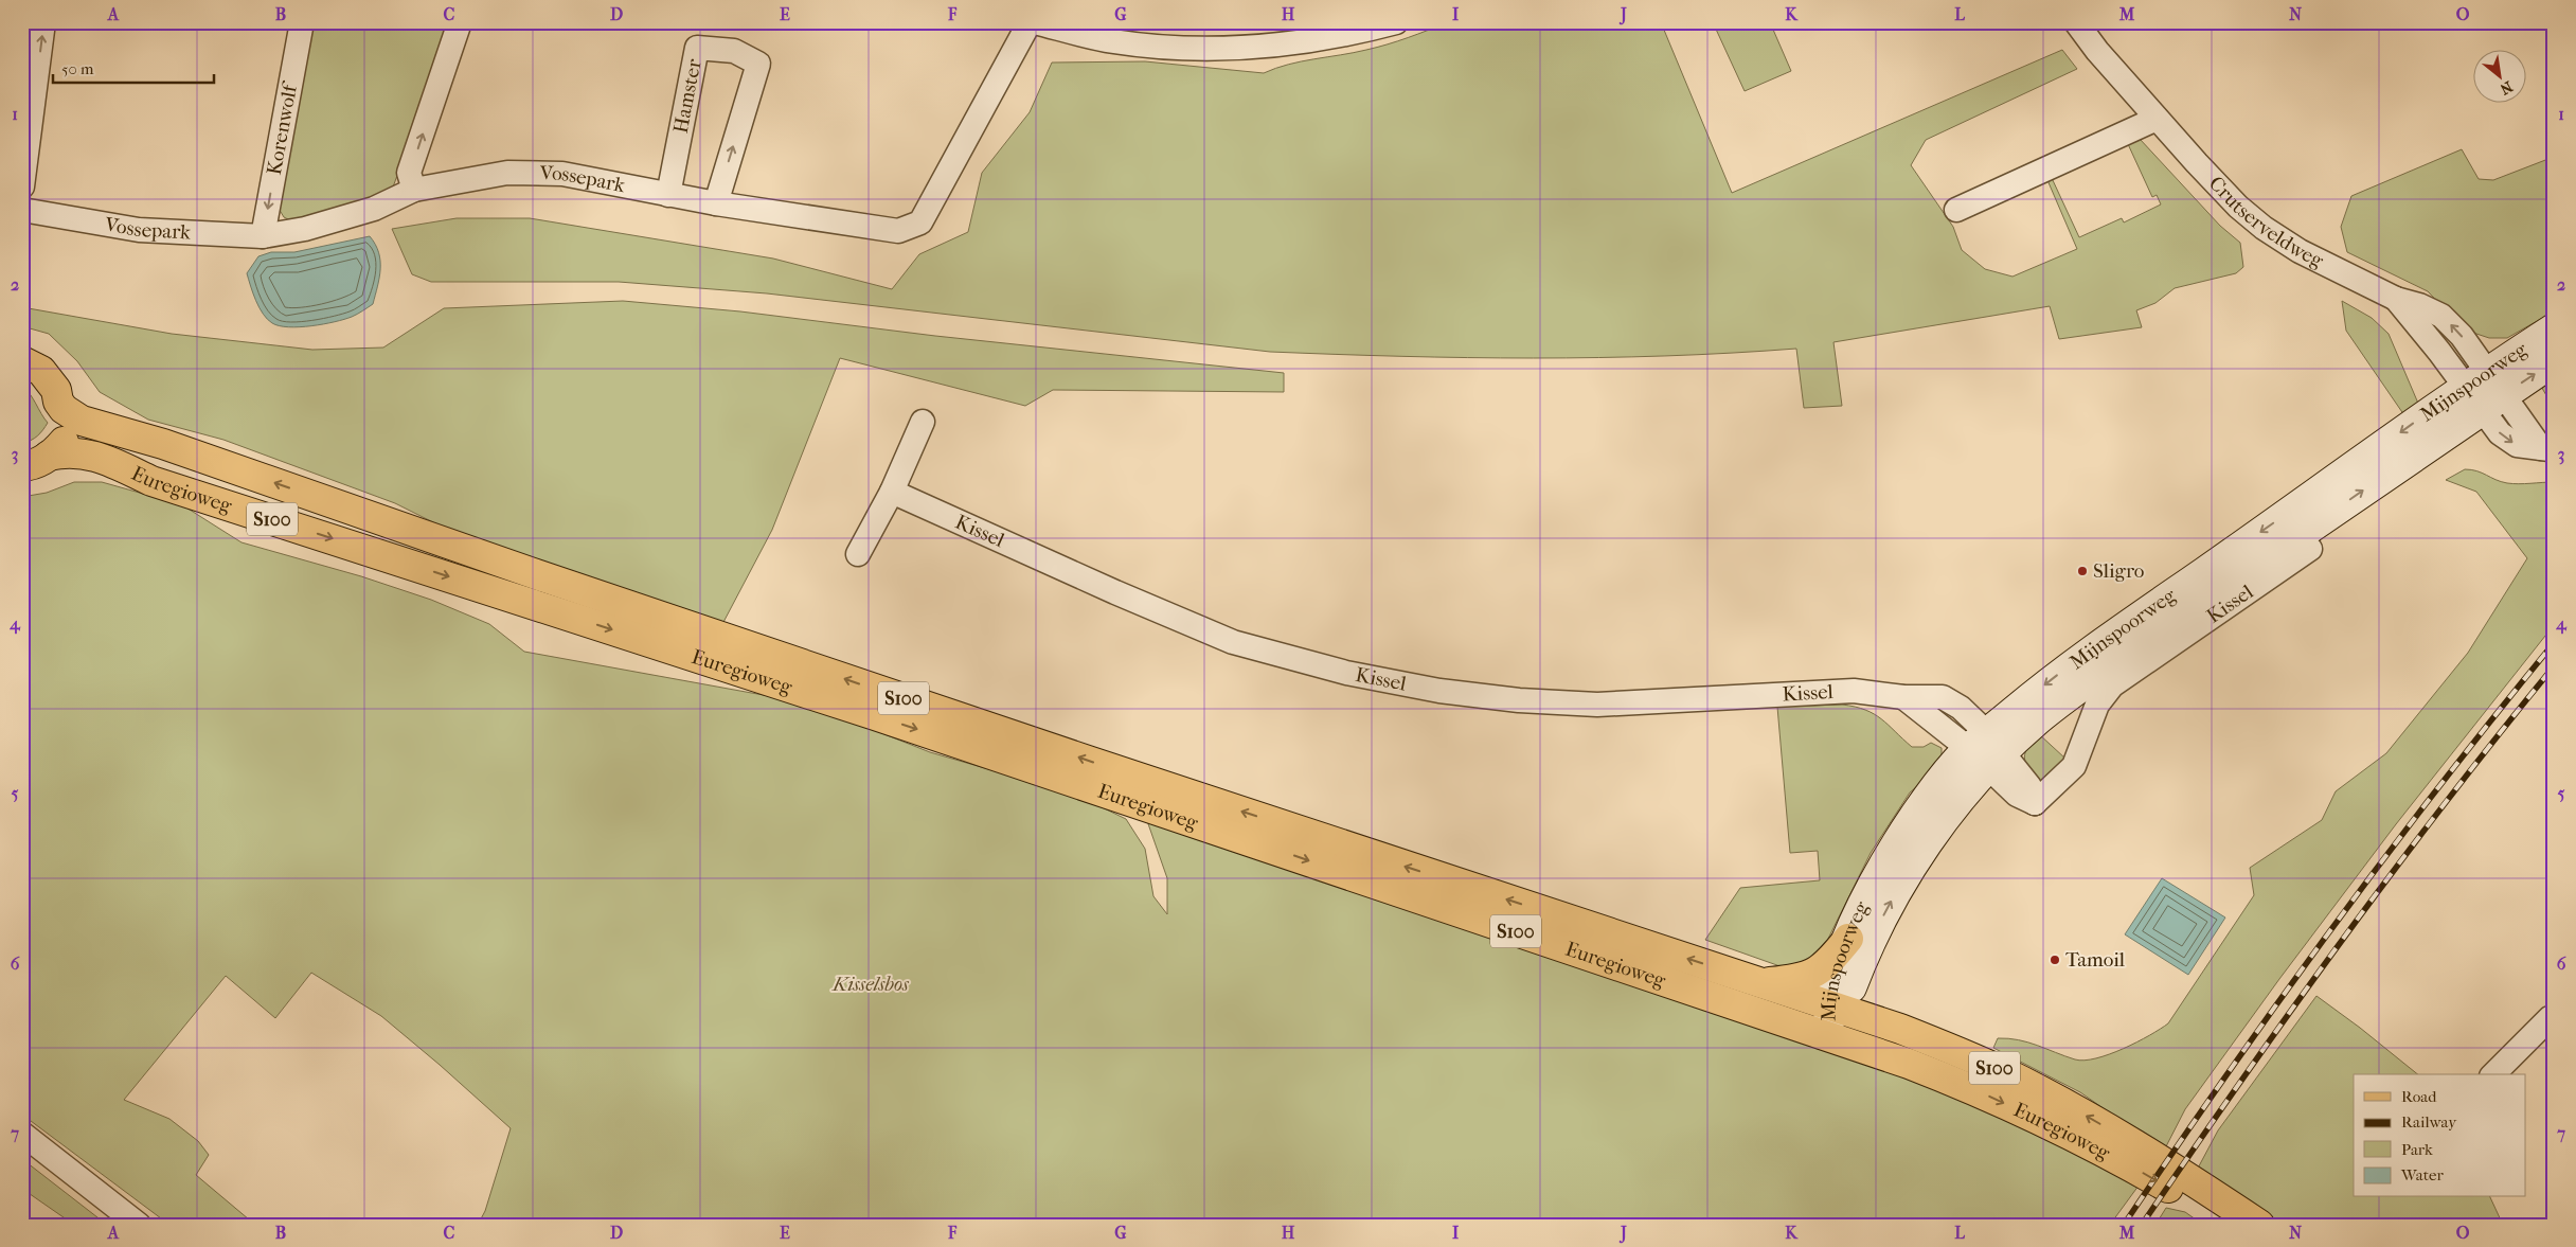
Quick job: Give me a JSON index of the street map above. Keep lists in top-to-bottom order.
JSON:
{
  "streets": {
    "main road": ["Euregioweg", "S100"],
    "street": [
      "Hamster",
      "Korenwolf",
      "Vossepark",
      "Crutserveldweg",
      "Mijnspoorweg",
      "Kissel"
    ]
  },
  "crossings": [
    ["Hamster", "Vossepark"],
    ["Korenwolf", "Vossepark"],
    ["Crutserveldweg", "Mijnspoorweg"],
    ["Mijnspoorweg", "Euregioweg"],
    ["Mijnspoorweg", "S100"],
    ["Mijnspoorweg", "Kissel"],
    ["Euregioweg", "S100"]
  ],
  "parks": ["Kisselsbos"],
  "places": ["Sligro", "Tamoil"],
  "legend": [
    "Road",
    "Railway",
    "Park",
    "Water"
  ],
  "scale_bar": "50 m",
  "north": "bottom right",
  "grid": {
    "columns": [
      "A",
      "B",
      "C",
      "D",
      "E",
      "F",
      "G",
      "H",
      "I",
      "J",
      "K",
      "L",
      "M",
      "N",
      "O"
    ],
    "rows": [
      "1",
      "2",
      "3",
      "4",
      "5",
      "6",
      "7"
    ]
  }
}
